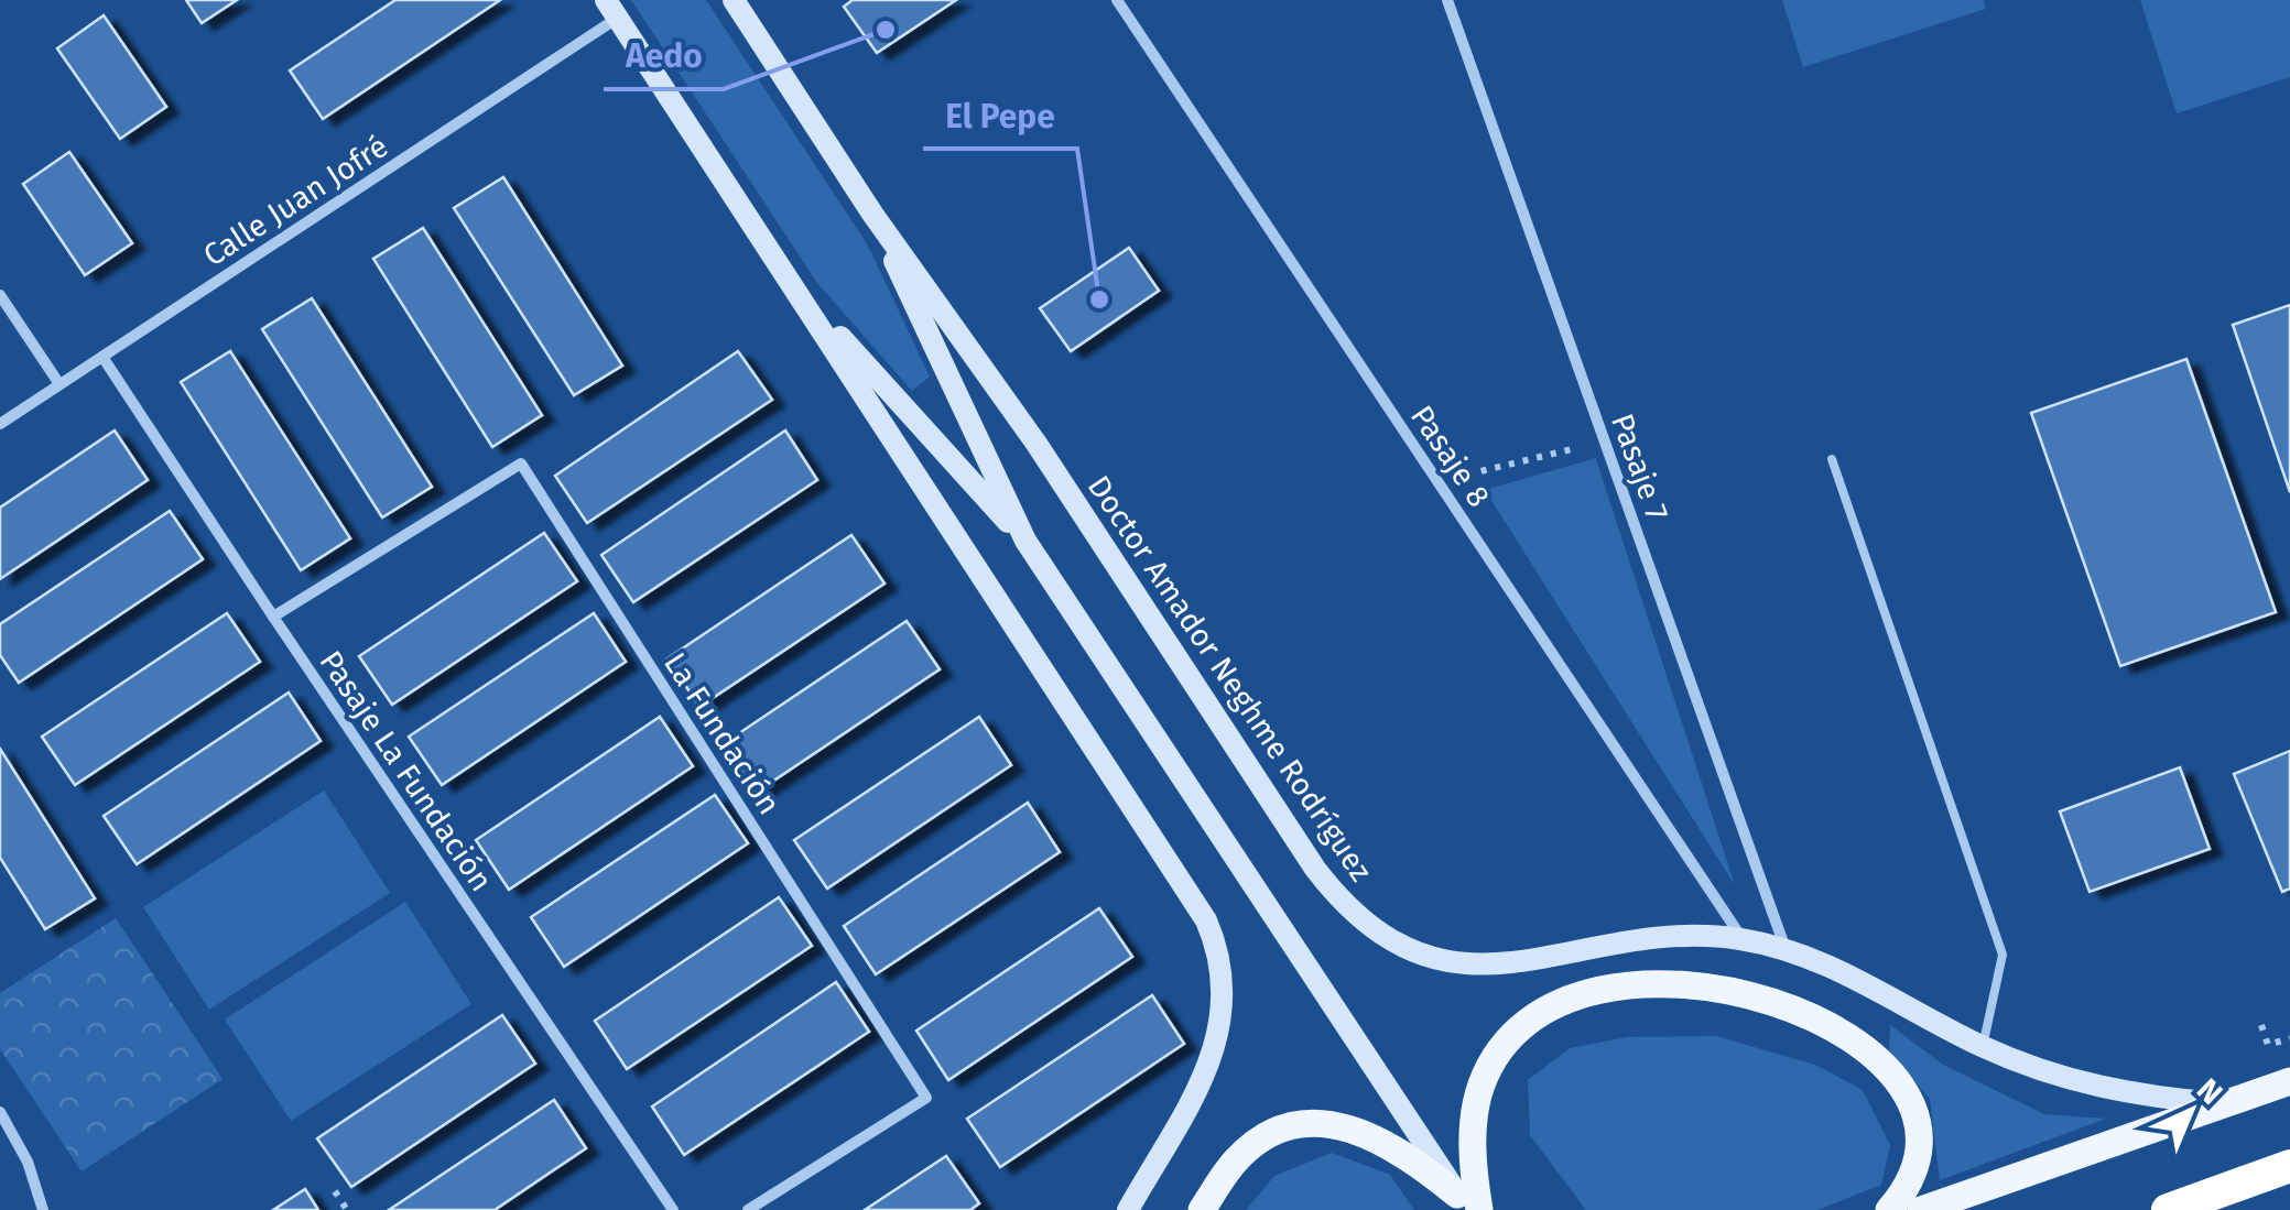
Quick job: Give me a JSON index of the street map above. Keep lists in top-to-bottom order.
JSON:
{
  "streets": {
    "street": [
      "Calle Juan Jofré",
      "Pasaje 8",
      "Pasaje 7",
      "Doctor Amador Neghme Rodríguez",
      "La Fundación",
      "Pasaje La Fundación"
    ]
  },
  "crossings": [
    ["Calle Juan Jofré", "Doctor Amador Neghme Rodríguez"],
    ["Calle Juan Jofré", "Pasaje La Fundación"],
    ["Pasaje 8", "Doctor Amador Neghme Rodríguez"],
    ["Pasaje 7", "Doctor Amador Neghme Rodríguez"],
    ["La Fundación", "Pasaje La Fundación"]
  ],
  "places": ["Aedo", "El Pepe"],
  "north": "top right"
}
